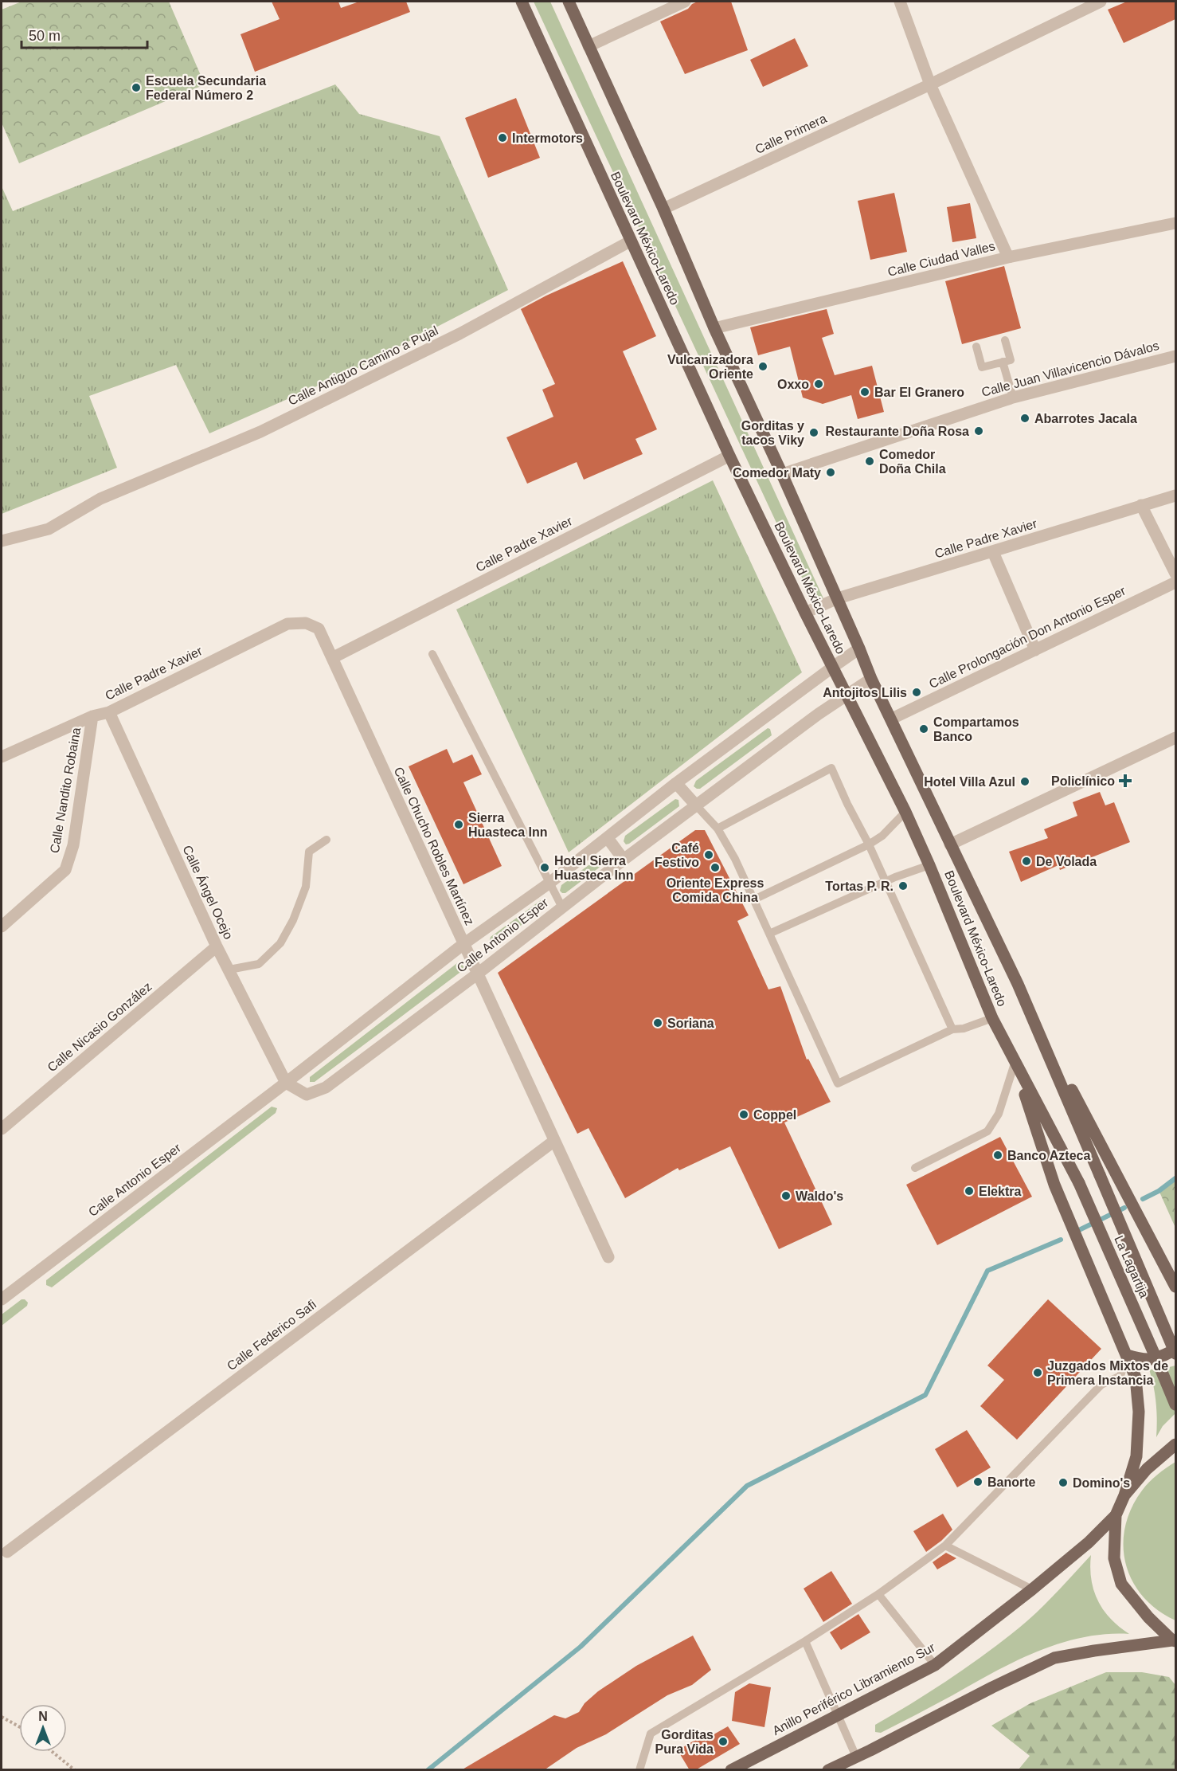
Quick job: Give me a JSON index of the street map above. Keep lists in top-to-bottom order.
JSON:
{
  "streets": {
    "main road": ["Boulevard México-Laredo", "La Lagartija", "Anillo Periférico Libramiento Sur"],
    "street": [
      "Calle Primera",
      "Calle Ciudad Valles",
      "Calle Antiguo Camino a Pujal",
      "Calle Juan Villavicencio Dávalos",
      "Calle Padre Xavier",
      "Calle Prolongación Don Antonio Esper",
      "Calle Nandito Robaina",
      "Calle Chucho Robles Martínez",
      "Calle Ángel Ocejo",
      "Calle Antonio Esper",
      "Calle Nicasio González",
      "Calle Federico Safi"
    ]
  },
  "crossings": [
    ["Calle Primera", "Boulevard México-Laredo"],
    ["Boulevard México-Laredo", "Calle Ciudad Valles"],
    ["Boulevard México-Laredo", "Calle Antiguo Camino a Pujal"],
    ["Boulevard México-Laredo", "Calle Juan Villavicencio Dávalos"],
    ["Boulevard México-Laredo", "Calle Padre Xavier"],
    ["Boulevard México-Laredo", "Calle Prolongación Don Antonio Esper"],
    ["Boulevard México-Laredo", "Calle Antonio Esper"],
    ["Boulevard México-Laredo", "La Lagartija"],
    ["Calle Padre Xavier", "Calle Nandito Robaina"],
    ["Calle Padre Xavier", "Calle Chucho Robles Martínez"],
    ["Calle Padre Xavier", "Calle Ángel Ocejo"],
    ["Calle Chucho Robles Martínez", "Calle Antonio Esper"],
    ["Calle Chucho Robles Martínez", "Calle Federico Safi"],
    ["Calle Ángel Ocejo", "Calle Antonio Esper"],
    ["Calle Ángel Ocejo", "Calle Nicasio González"]
  ],
  "places": {
    "other": [
      "Escuela Secundaria Federal Número 2",
      "Intermotors",
      "Vulcanizadora Oriente",
      "Oxxo",
      "Bar El Granero",
      "Abarrotes Jacala",
      "Restaurante Doña Rosa",
      "Gorditas y tacos Viky",
      "Comedor Doña Chila",
      "Comedor Maty",
      "Antojitos Lilis",
      "Compartamos Banco",
      "Hotel Villa Azul",
      "Sierra Huasteca Inn",
      "Café Festivo",
      "De Volada",
      "Hotel Sierra Huasteca Inn",
      "Oriente Express Comida China",
      "Tortas P. R.",
      "Soriana",
      "Coppel",
      "Banco Azteca",
      "Elektra",
      "Waldo's",
      "Juzgados Mixtos de Primera Instancia",
      "Banorte",
      "Domino's",
      "Gorditas Pura Vida"
    ],
    "health": ["Policlínico"]
  },
  "scale_bar": "50 m",
  "north": "top"
}
